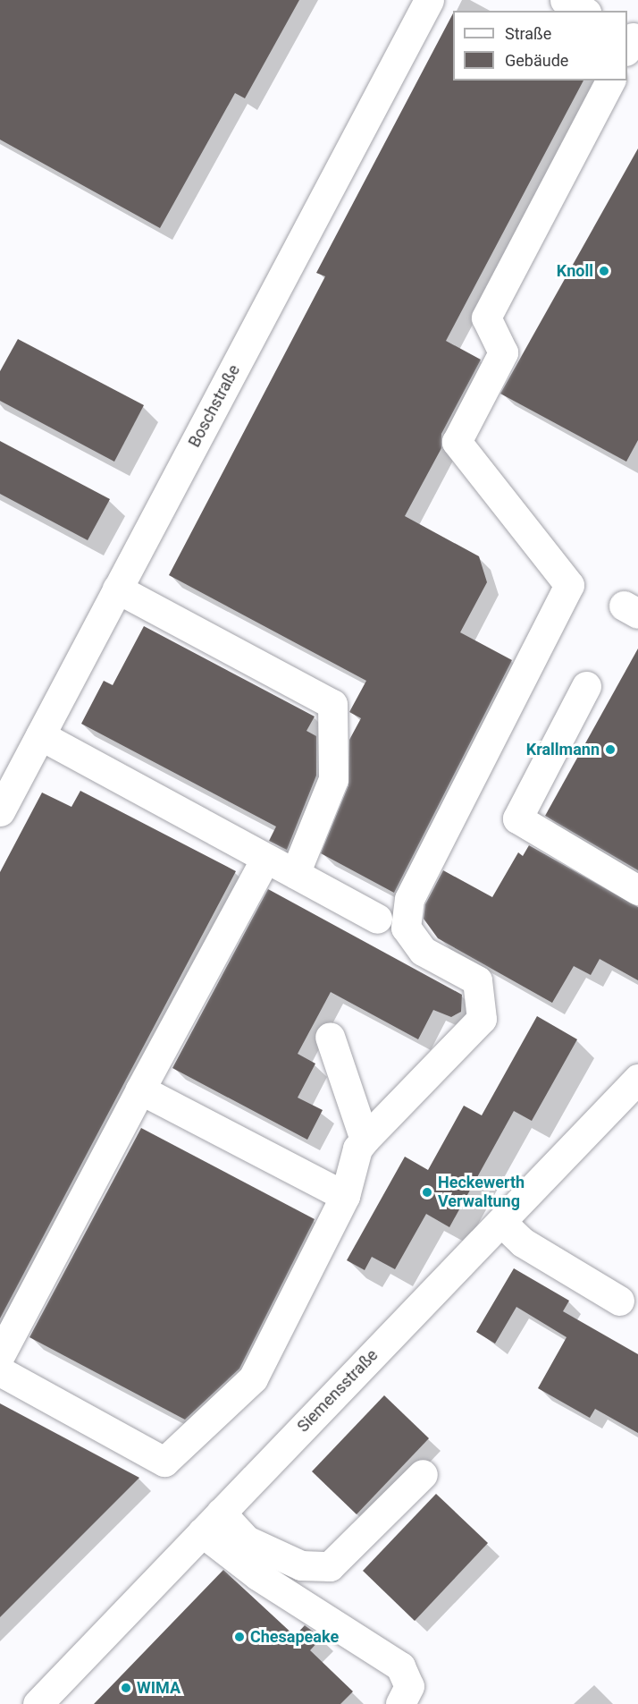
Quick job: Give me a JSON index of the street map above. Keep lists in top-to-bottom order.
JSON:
{
  "streets": {
    "street": ["Boschstraße", "Siemensstraße"]
  },
  "places": [
    "Knoll",
    "Krallmann",
    "Heckewerth Verwaltung",
    "Chesapeake",
    "WIMA"
  ],
  "legend": ["Straße", "Gebäude"]
}
